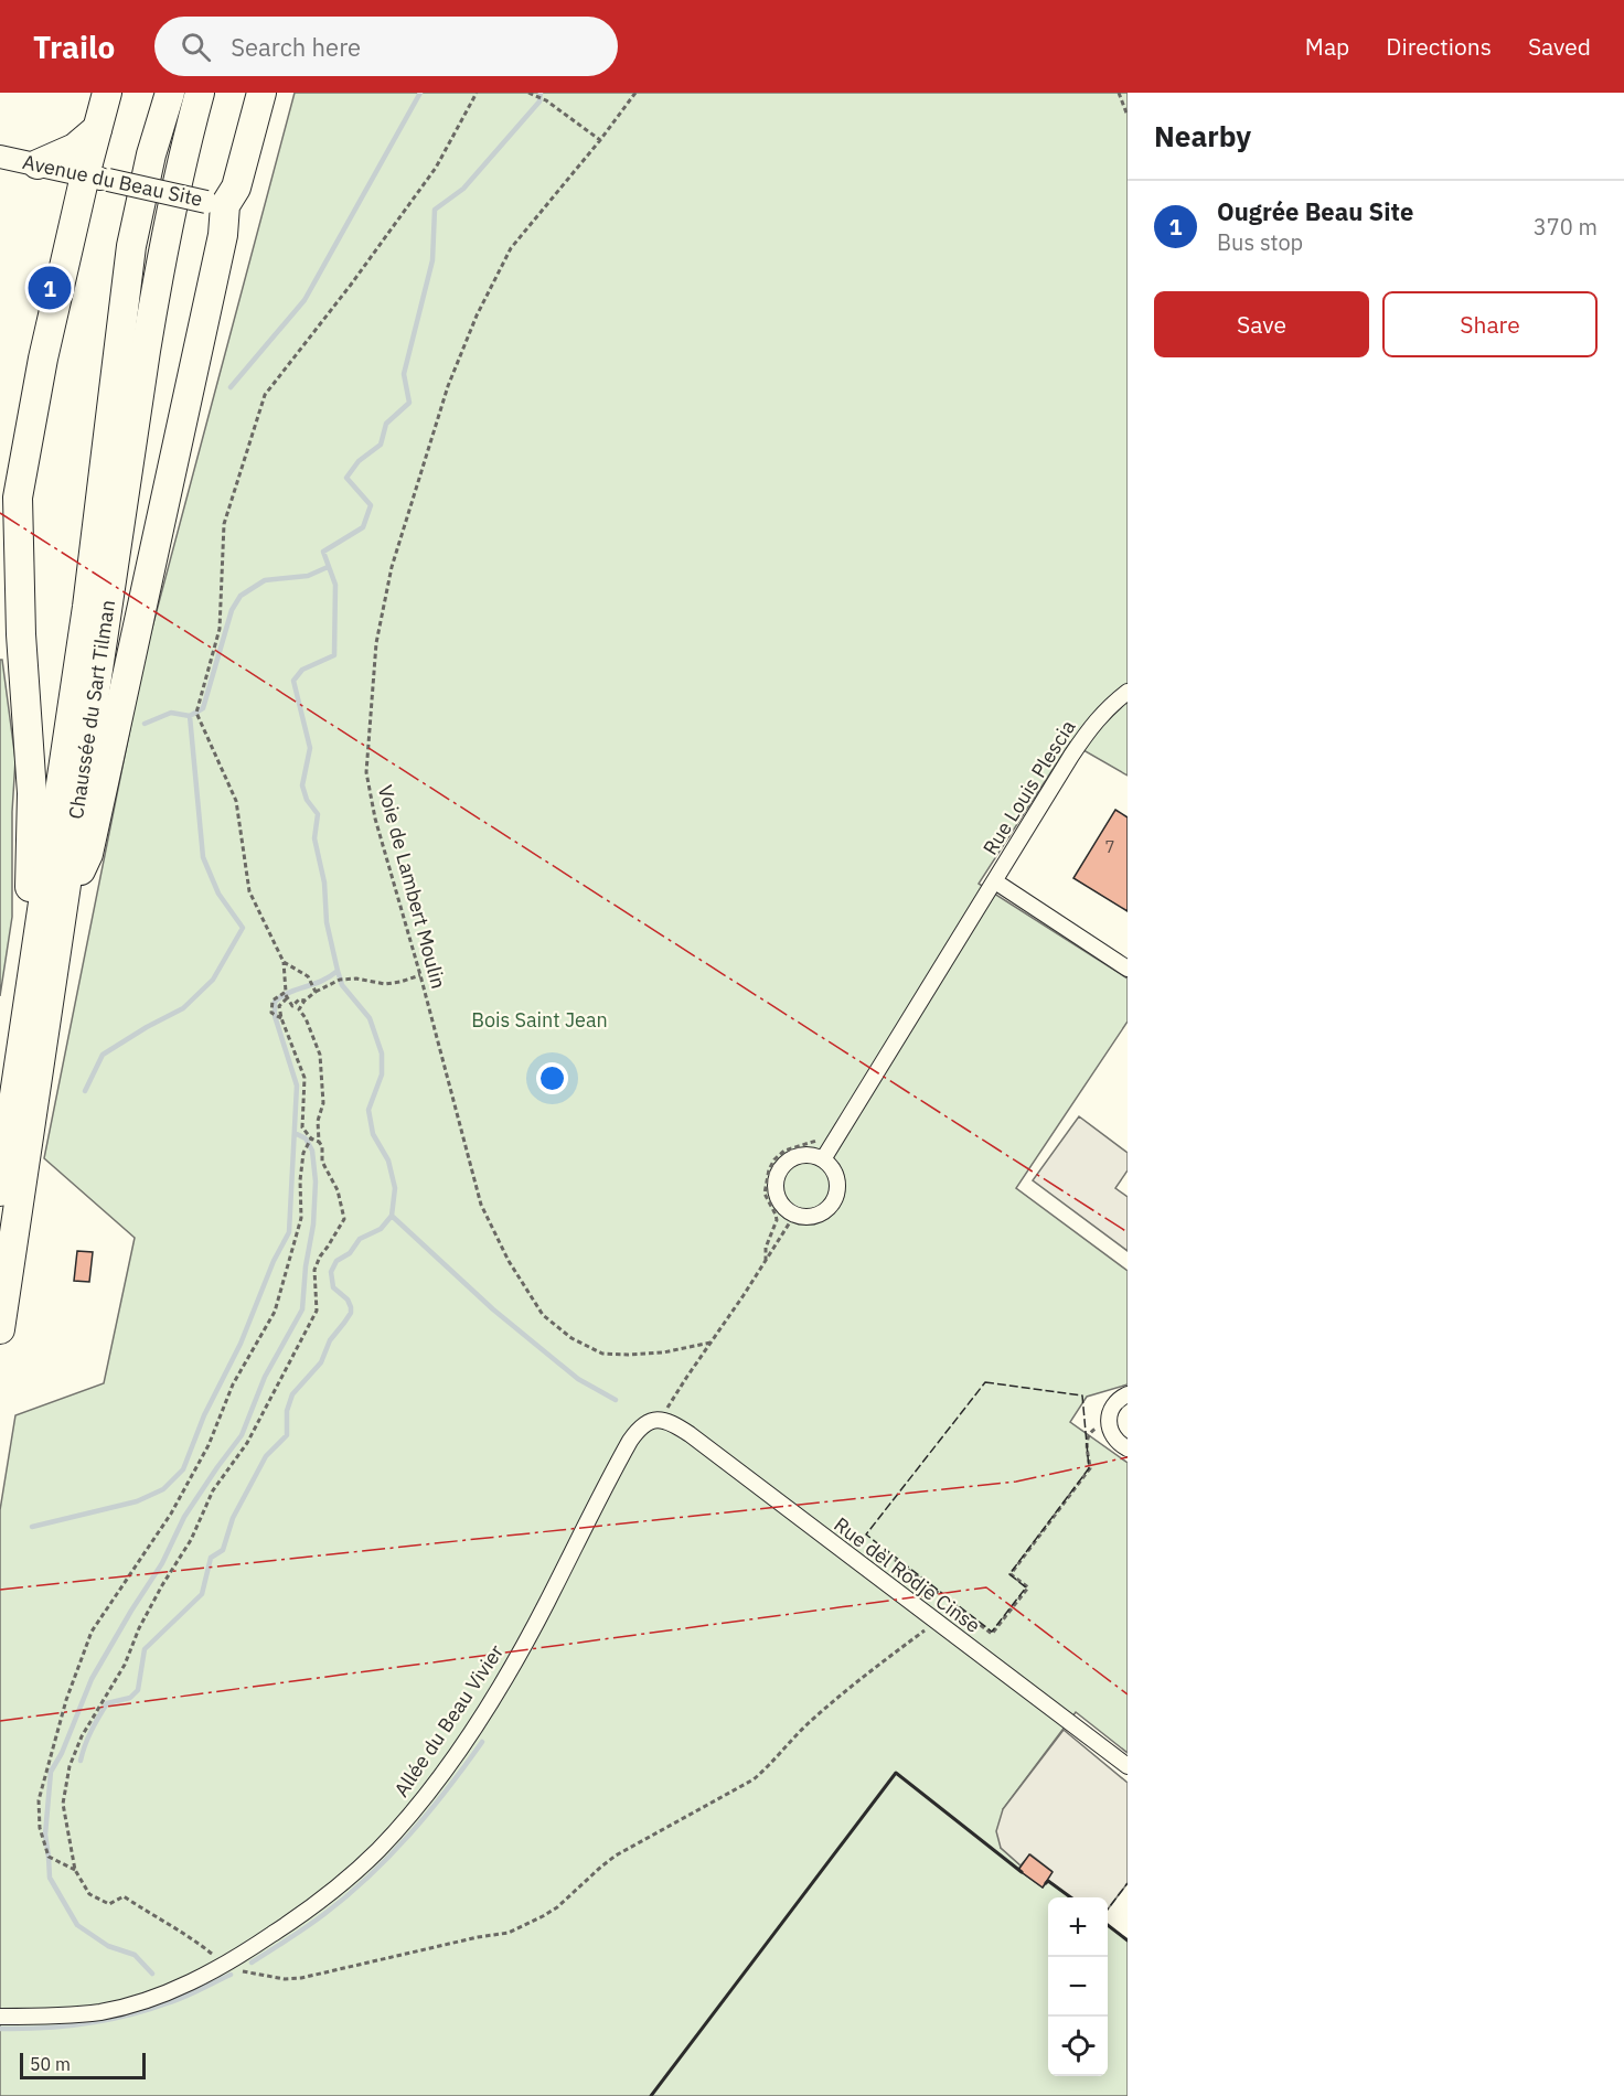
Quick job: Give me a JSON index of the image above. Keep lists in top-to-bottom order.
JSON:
{
  "streets": {
    "highway": ["Chaussée du Sart Tilman"],
    "street": [
      "Avenue du Beau Site",
      "Rue Louis Plescia",
      "Rue dèl Rodje Cinse",
      "Allée du Beau Vivier"
    ],
    "path": ["Voie de Lambert Moulin"]
  },
  "crossings": [
    ["Rue dèl Rodje Cinse", "Allée du Beau Vivier"]
  ],
  "parks": ["Bois Saint Jean"],
  "house_numbers": ["7"],
  "scale_bar": "50 m",
  "page": {
    "header": "Trailo",
    "search": "Search here",
    "nav": ["Map", "Directions", "Saved"],
    "heading": "Nearby",
    "list": [
      {
        "mark": "1",
        "name": "Ougrée Beau Site",
        "note": "Bus stop",
        "value": "370 m"
      }
    ],
    "pins": "1",
    "buttons": ["Save", "Share"],
    "map_buttons": ["+", "−"],
    "scale": "50 m"
  }
}
